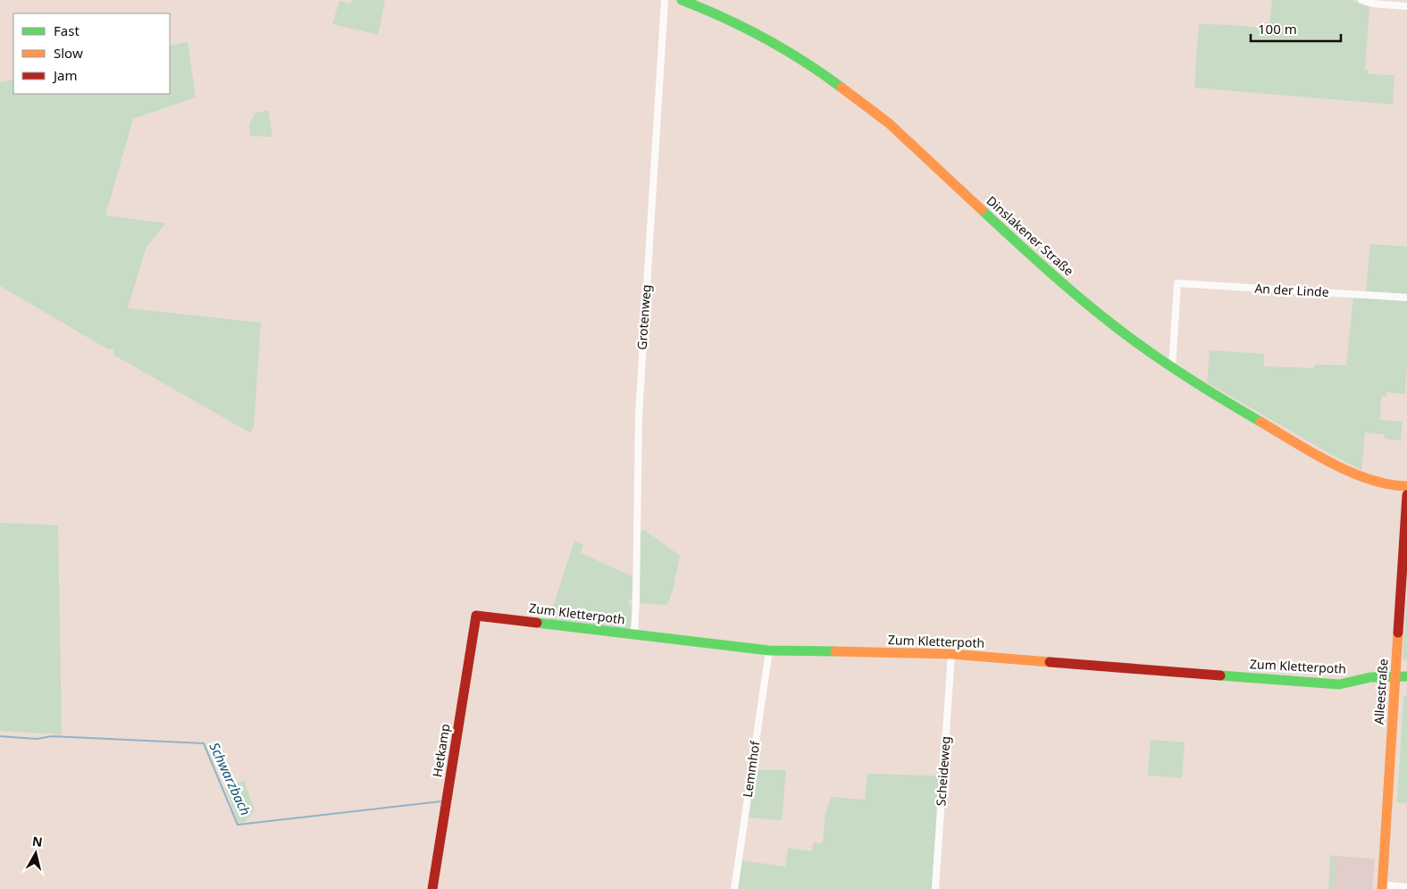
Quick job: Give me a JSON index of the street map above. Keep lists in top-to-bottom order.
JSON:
{
  "streets": {
    "main road": [
      "Dinslakener Straße",
      "Zum Kletterpoth",
      "Alleestraße",
      "Hetkamp"
    ],
    "street": [
      "An der Linde",
      "Grotenweg",
      "Lemmhof",
      "Scheideweg"
    ]
  },
  "crossings": [
    ["Dinslakener Straße", "An der Linde"],
    ["Grotenweg", "Zum Kletterpoth"],
    ["Zum Kletterpoth", "Alleestraße"],
    ["Zum Kletterpoth", "Hetkamp"],
    ["Zum Kletterpoth", "Lemmhof"],
    ["Zum Kletterpoth", "Scheideweg"]
  ],
  "water": ["Schwarzbach"],
  "legend": ["Fast", "Slow", "Jam"],
  "scale_bar": "100 m",
  "north": "top"
}
